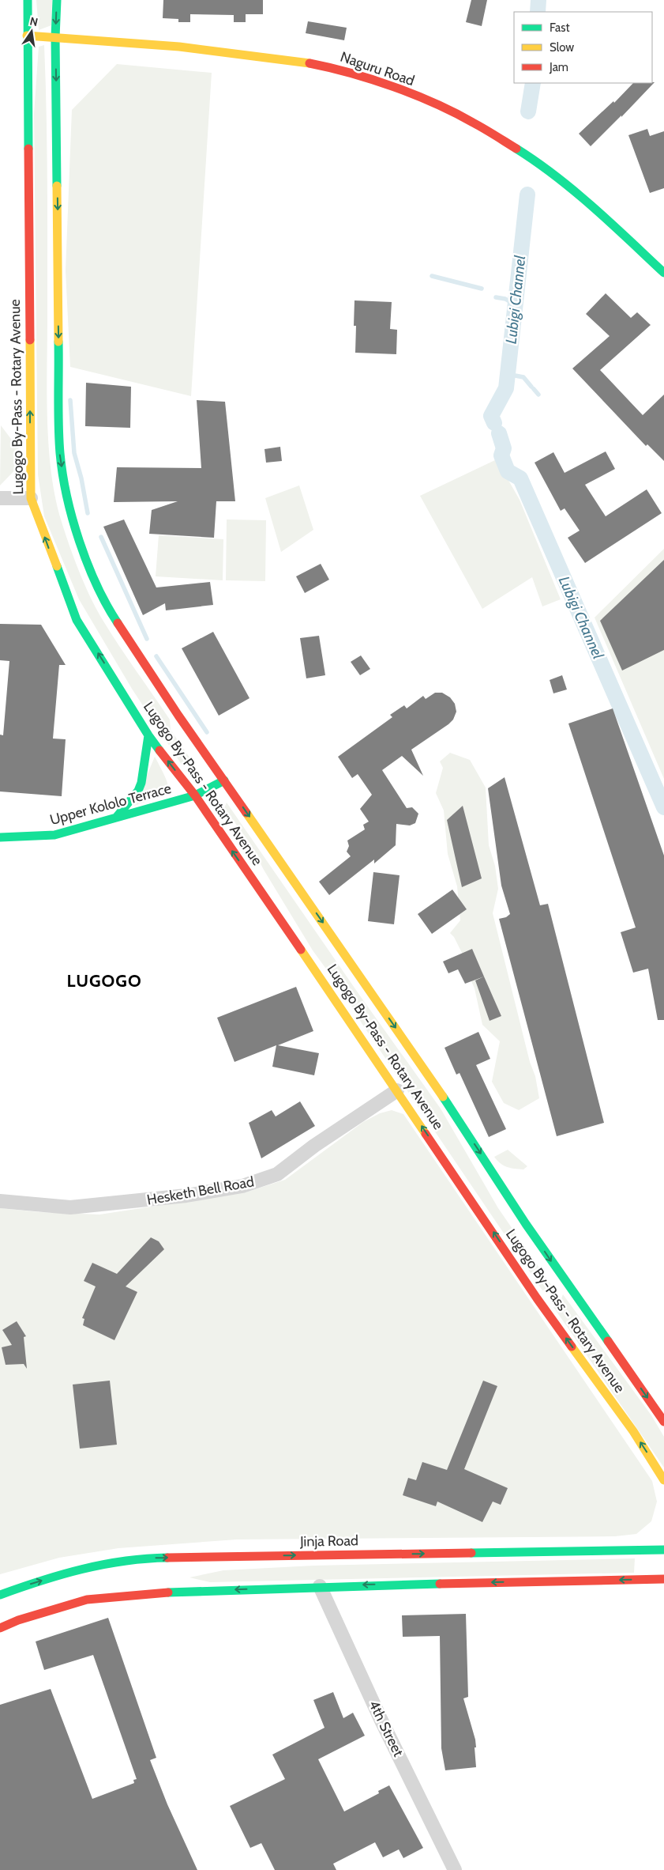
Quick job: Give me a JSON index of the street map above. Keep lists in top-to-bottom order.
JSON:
{
  "streets": {
    "main road": [
      "Naguru Road",
      "Lugogo By-Pass - Rotary Avenue",
      "Upper Kololo Terrace",
      "Jinja Road"
    ],
    "street": ["Hesketh Bell Road", "4th Street"]
  },
  "crossings": [
    ["Naguru Road", "Lugogo By-Pass - Rotary Avenue"],
    ["Lugogo By-Pass - Rotary Avenue", "Upper Kololo Terrace"],
    ["Lugogo By-Pass - Rotary Avenue", "Hesketh Bell Road"]
  ],
  "districts": ["LUGOGO"],
  "water": ["Lubigi Channel"],
  "legend": ["Fast", "Slow", "Jam"],
  "north": "top"
}
